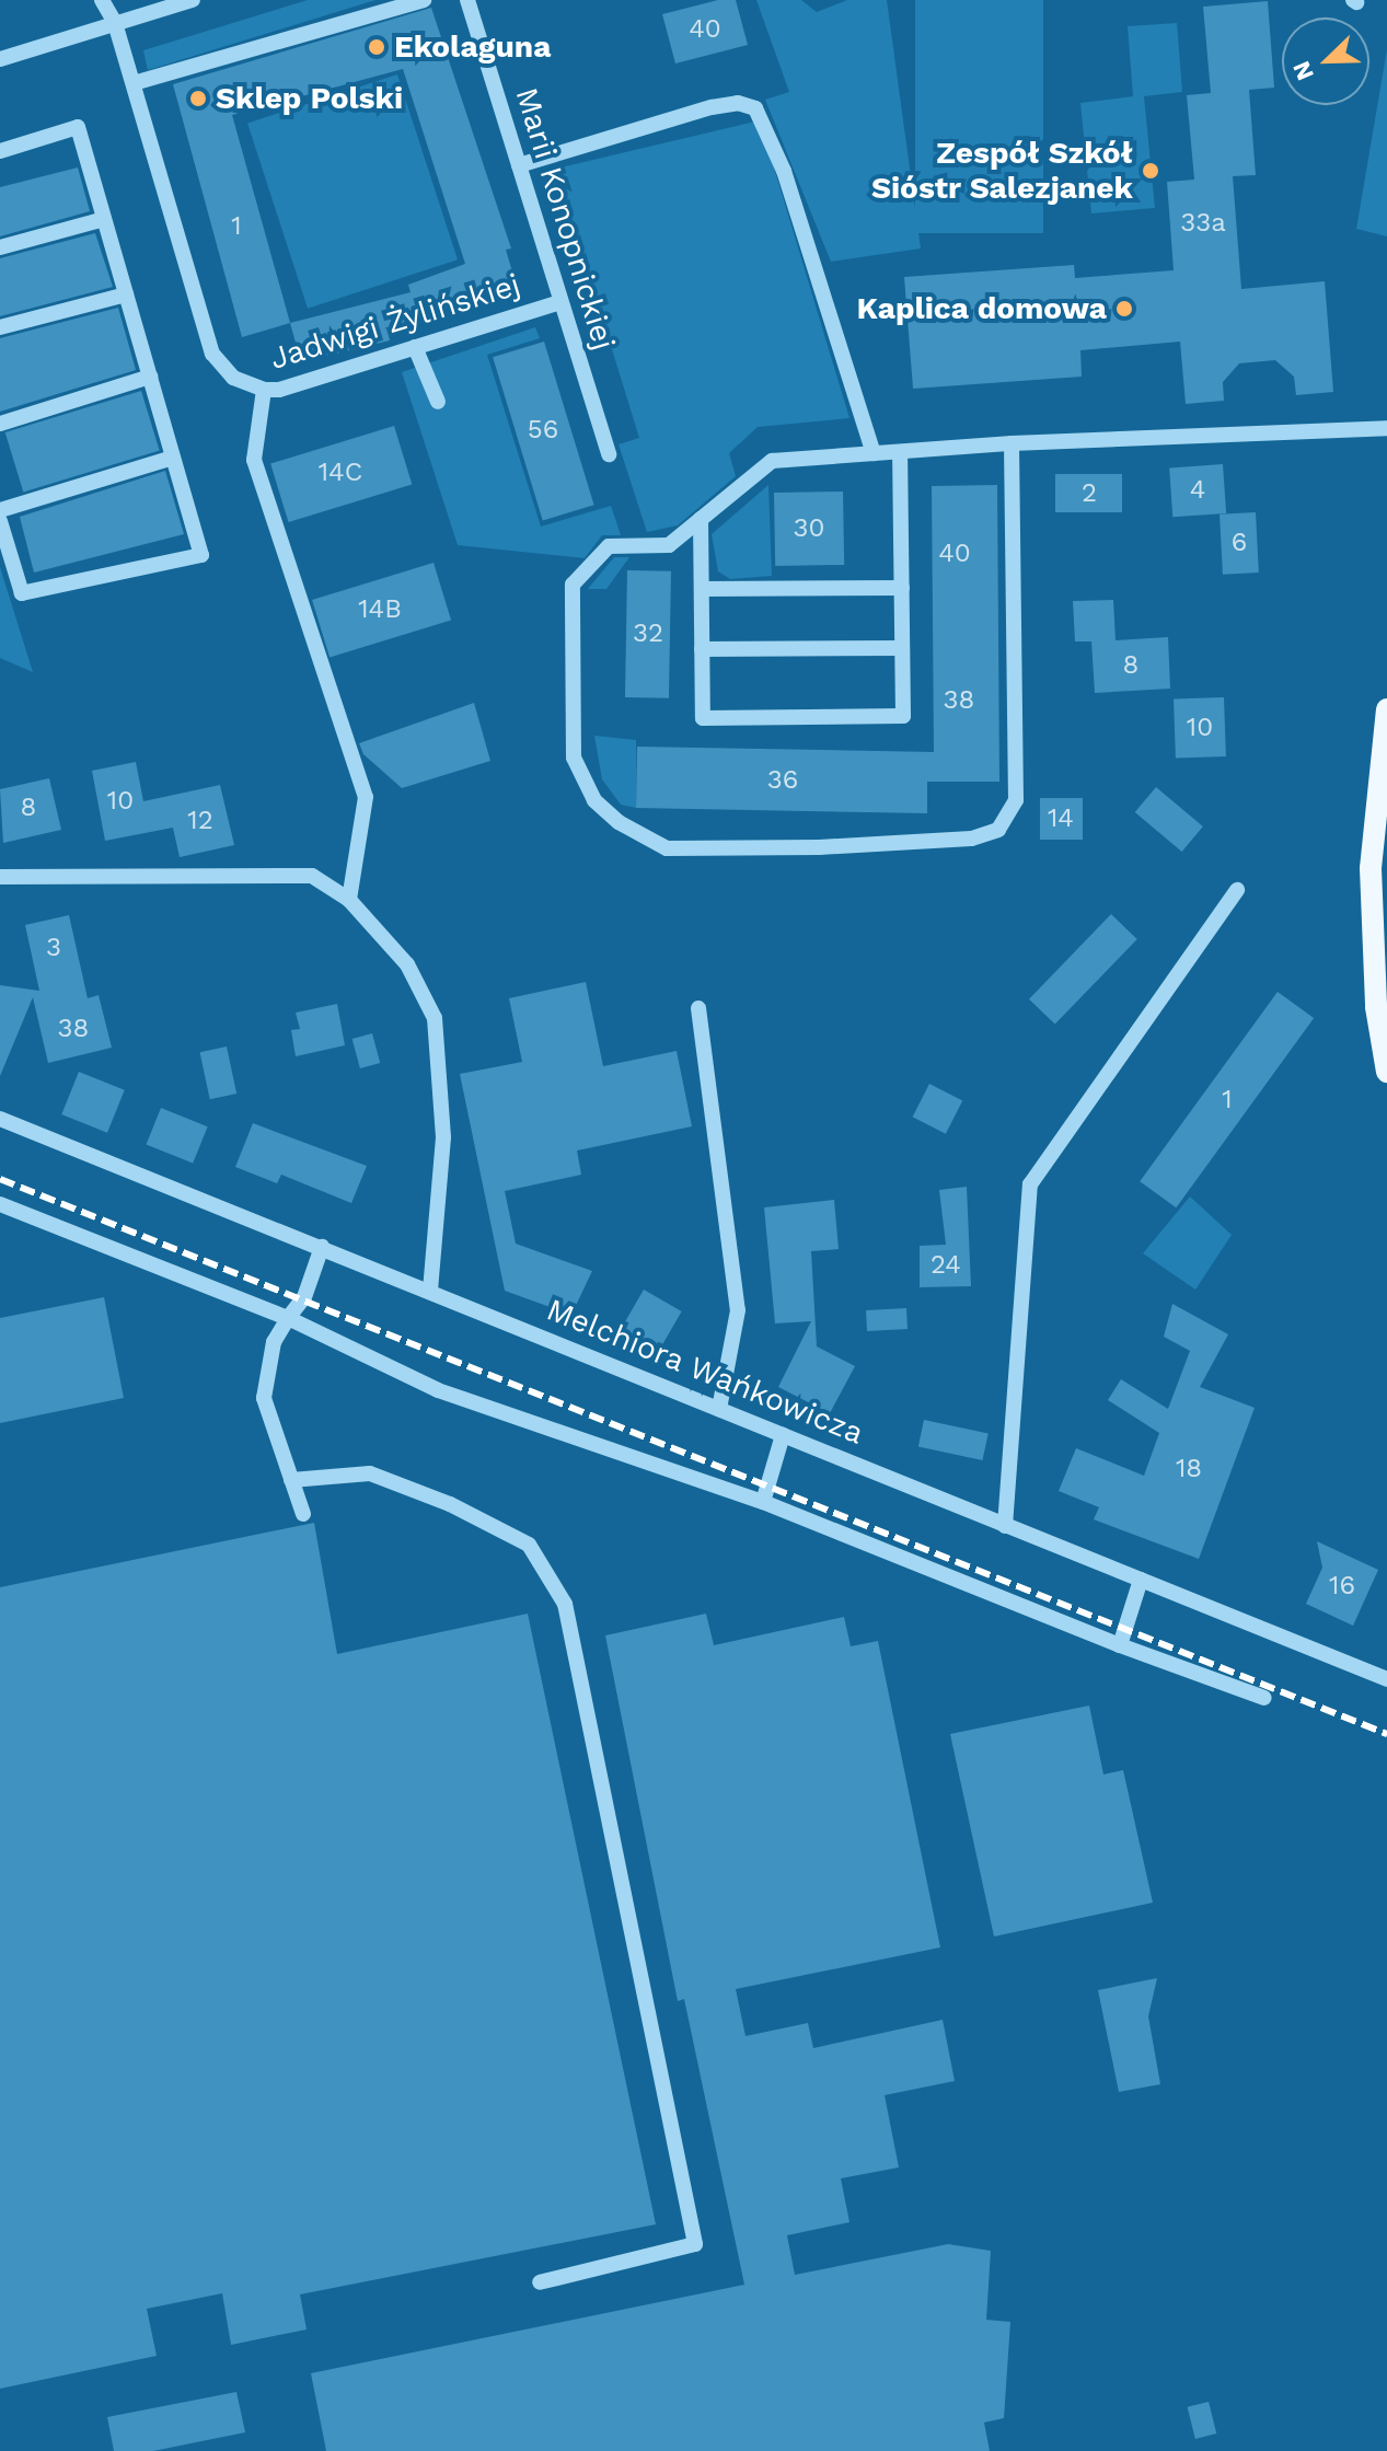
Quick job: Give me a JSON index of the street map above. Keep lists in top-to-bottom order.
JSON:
{
  "streets": {
    "street": ["Marii Konopnickiej", "Jadwigi Żylińskiej", "Melchiora Wańkowicza"]
  },
  "crossings": [
    ["Marii Konopnickiej", "Jadwigi Żylińskiej"]
  ],
  "places": [
    "Ekolaguna",
    "Sklep Polski",
    "Zespół Szkół Sióstr Salezjanek",
    "Kaplica domowa"
  ],
  "house_numbers": [
    "40",
    "33a",
    "1",
    "56",
    "14C",
    "4",
    "2",
    "30",
    "6",
    "40",
    "14B",
    "32",
    "8",
    "38",
    "10",
    "36",
    "10",
    "8",
    "14",
    "12",
    "3",
    "38",
    "1",
    "24",
    "18",
    "16"
  ],
  "north": "bottom left"
}
